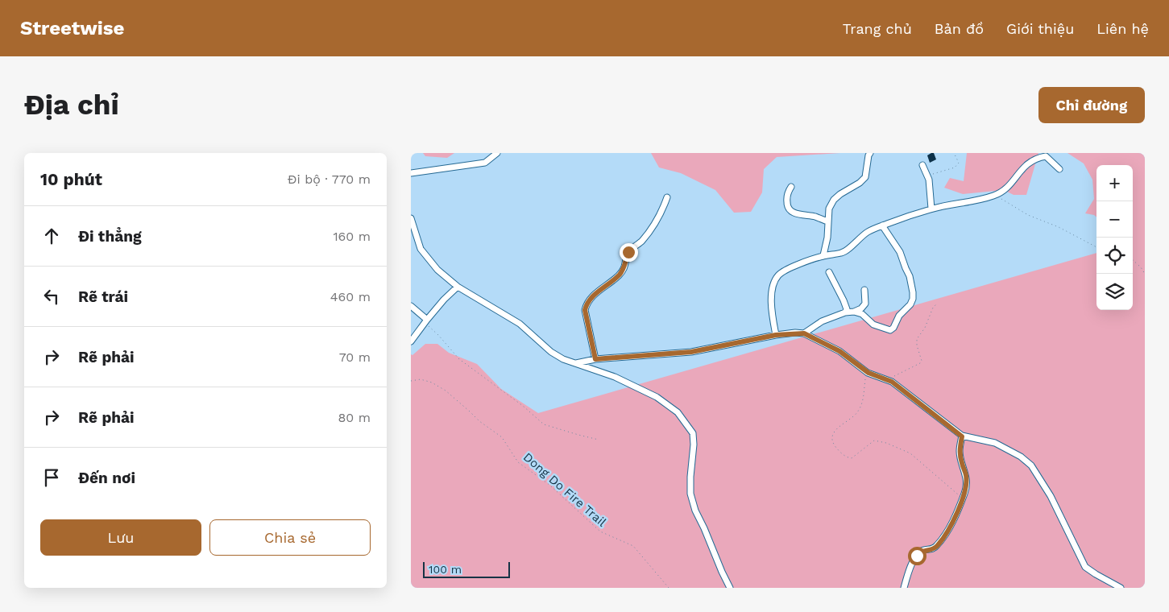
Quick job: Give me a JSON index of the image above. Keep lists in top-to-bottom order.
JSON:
{
  "streets": {
    "path": ["Dong Do Fire Trail"]
  },
  "scale_bar": "100 m",
  "page": {
    "header": "Streetwise",
    "nav": [
      "Trang chủ",
      "Bản đồ",
      "Giới thiệu",
      "Liên hệ"
    ],
    "buttons": [
      "Chỉ đường",
      ["Lưu", "Chia sẻ"]
    ],
    "title": "Địa chỉ",
    "heading": ["10 phút", "Đi bộ · 770 m"],
    "map_buttons": ["+", "−"],
    "list": [
      ["Đi thẳng", "160 m"],
      ["Rẽ trái", "460 m"],
      ["Rẽ phải", "70 m"],
      ["Rẽ phải", "80 m"],
      "Đến nơi"
    ],
    "scale": "100 m"
  }
}
